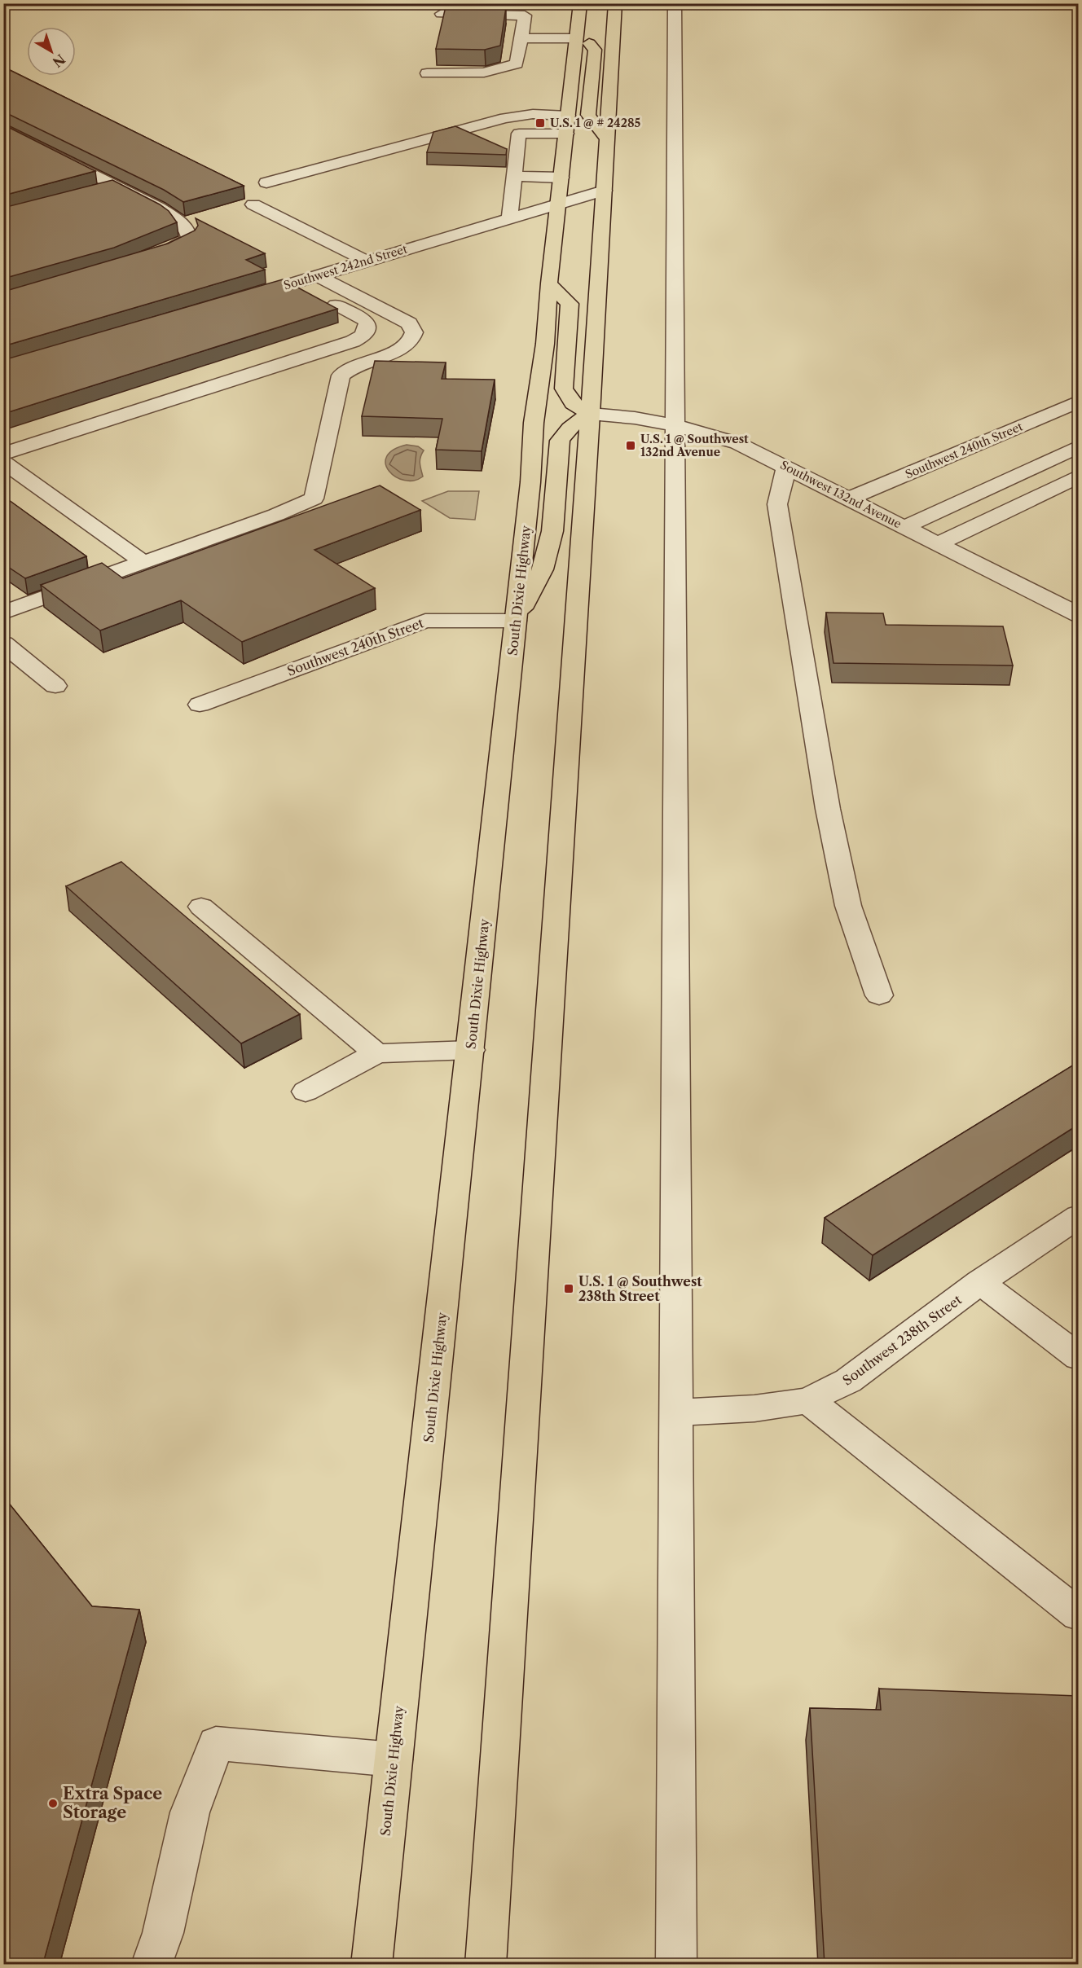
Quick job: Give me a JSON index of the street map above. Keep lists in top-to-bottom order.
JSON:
{
  "streets": {
    "highway": ["South Dixie Highway"],
    "street": [
      "Southwest 242nd Street",
      "Southwest 240th Street",
      "Southwest 132nd Avenue",
      "Southwest 238th Street"
    ]
  },
  "crossings": [
    ["Southwest 242nd Street", "South Dixie Highway"],
    ["Southwest 240th Street", "Southwest 132nd Avenue"],
    ["Southwest 240th Street", "South Dixie Highway"]
  ],
  "places": {
    "transit": ["U.S. 1 @ # 24285", "U.S. 1 @ Southwest 132nd Avenue", "U.S. 1 @ Southwest 238th Street"],
    "other": ["Extra Space Storage"]
  },
  "north": "bottom right"
}
